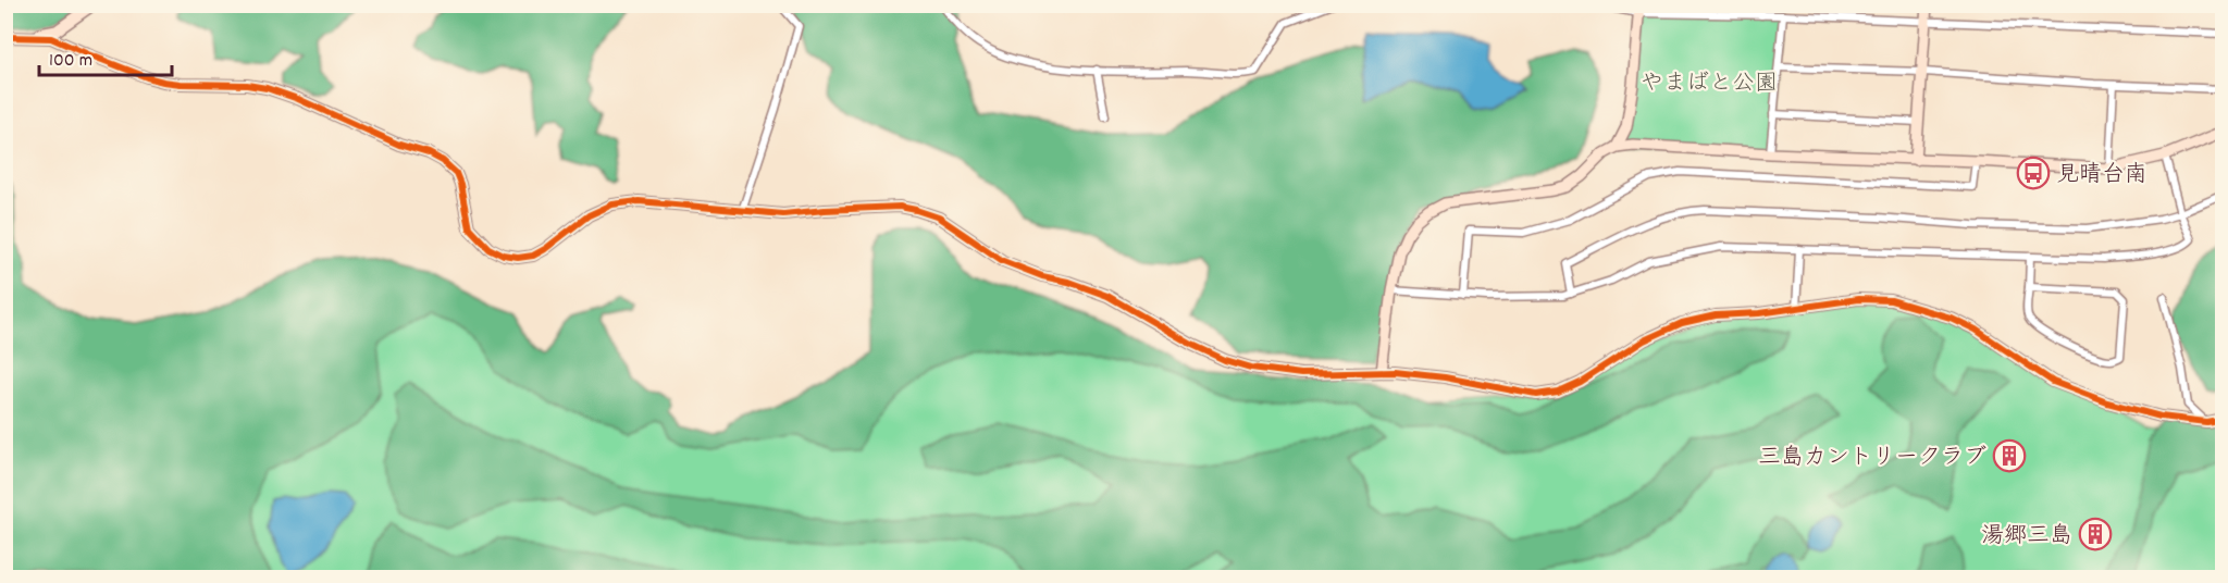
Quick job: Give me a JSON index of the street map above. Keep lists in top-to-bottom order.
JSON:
{
  "parks": ["やまばと公園"],
  "places": {
    "bus stop": ["見晴台南"],
    "building": ["三島カントリークラブ", "湯郷三島"]
  },
  "scale_bar": "100 m"
}
